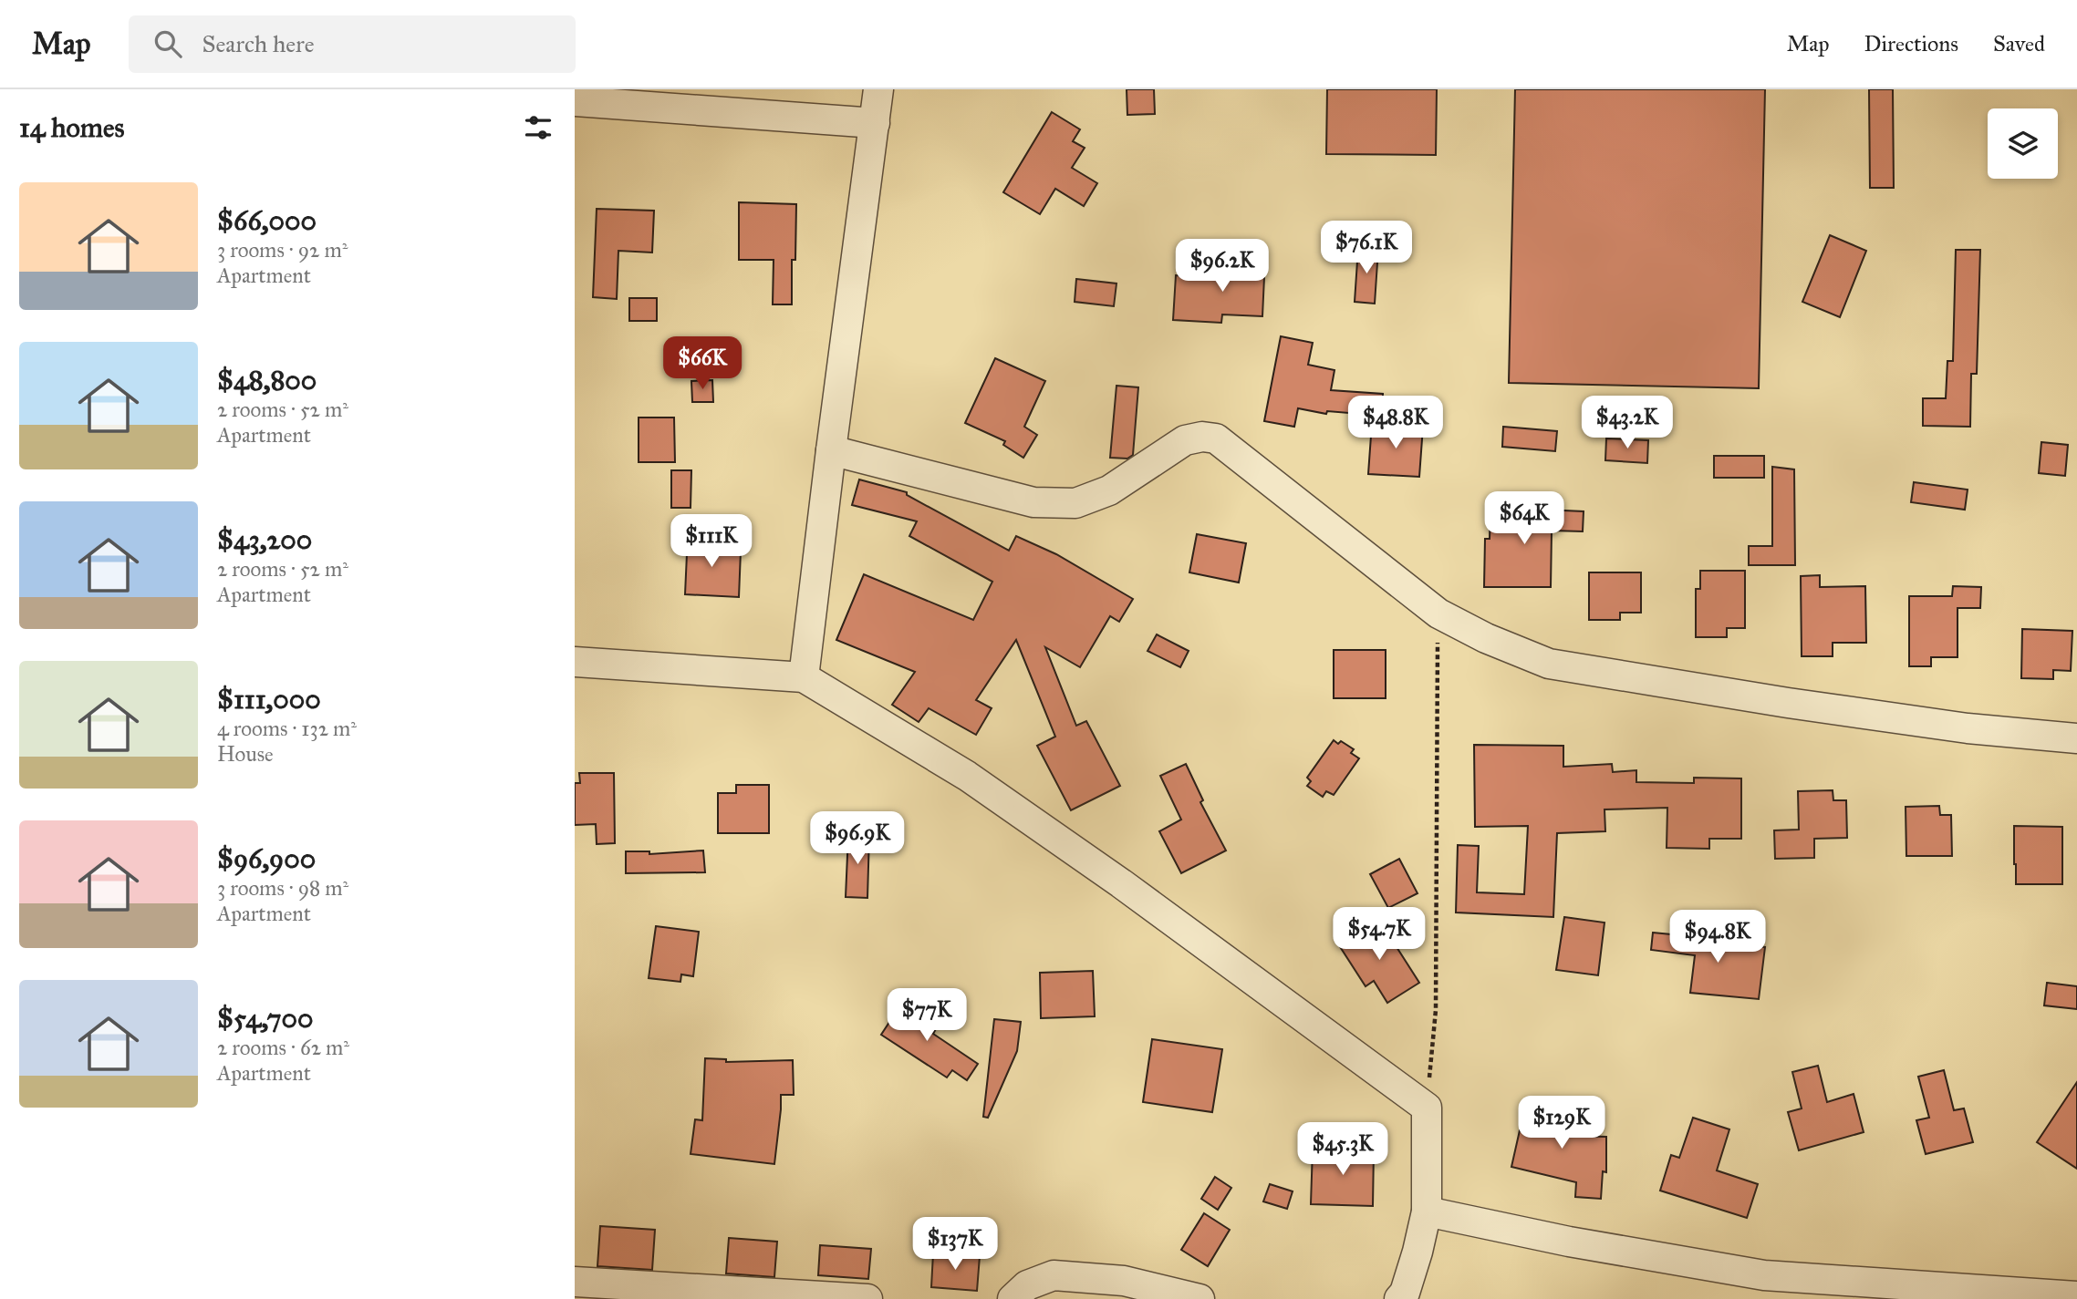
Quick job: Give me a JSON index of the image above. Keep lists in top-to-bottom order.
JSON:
{
  "page": {
    "header": "Map",
    "search": "Search here",
    "nav": ["Map", "Directions", "Saved"],
    "heading": "14 homes",
    "list": [
      {
        "name": "$66,000",
        "note": "3 rooms · 92 m² · Apartment"
      },
      {
        "name": "$48,800",
        "note": "2 rooms · 52 m² · Apartment"
      },
      {
        "name": "$43,200",
        "note": "2 rooms · 52 m² · Apartment"
      },
      {
        "name": "$111,000",
        "note": "4 rooms · 132 m² · House"
      },
      {
        "name": "$96,900",
        "note": "3 rooms · 98 m² · Apartment"
      },
      {
        "name": "$54,700",
        "note": "2 rooms · 62 m² · Apartment"
      }
    ],
    "price": [
      "$76.1K",
      "$96.2K",
      "$66K",
      "$48.8K",
      "$43.2K",
      "$64K",
      "$111K",
      "$96.9K",
      "$54.7K",
      "$94.8K",
      "$77K",
      "$129K",
      "$45.3K",
      "$137K"
    ]
  }
}
